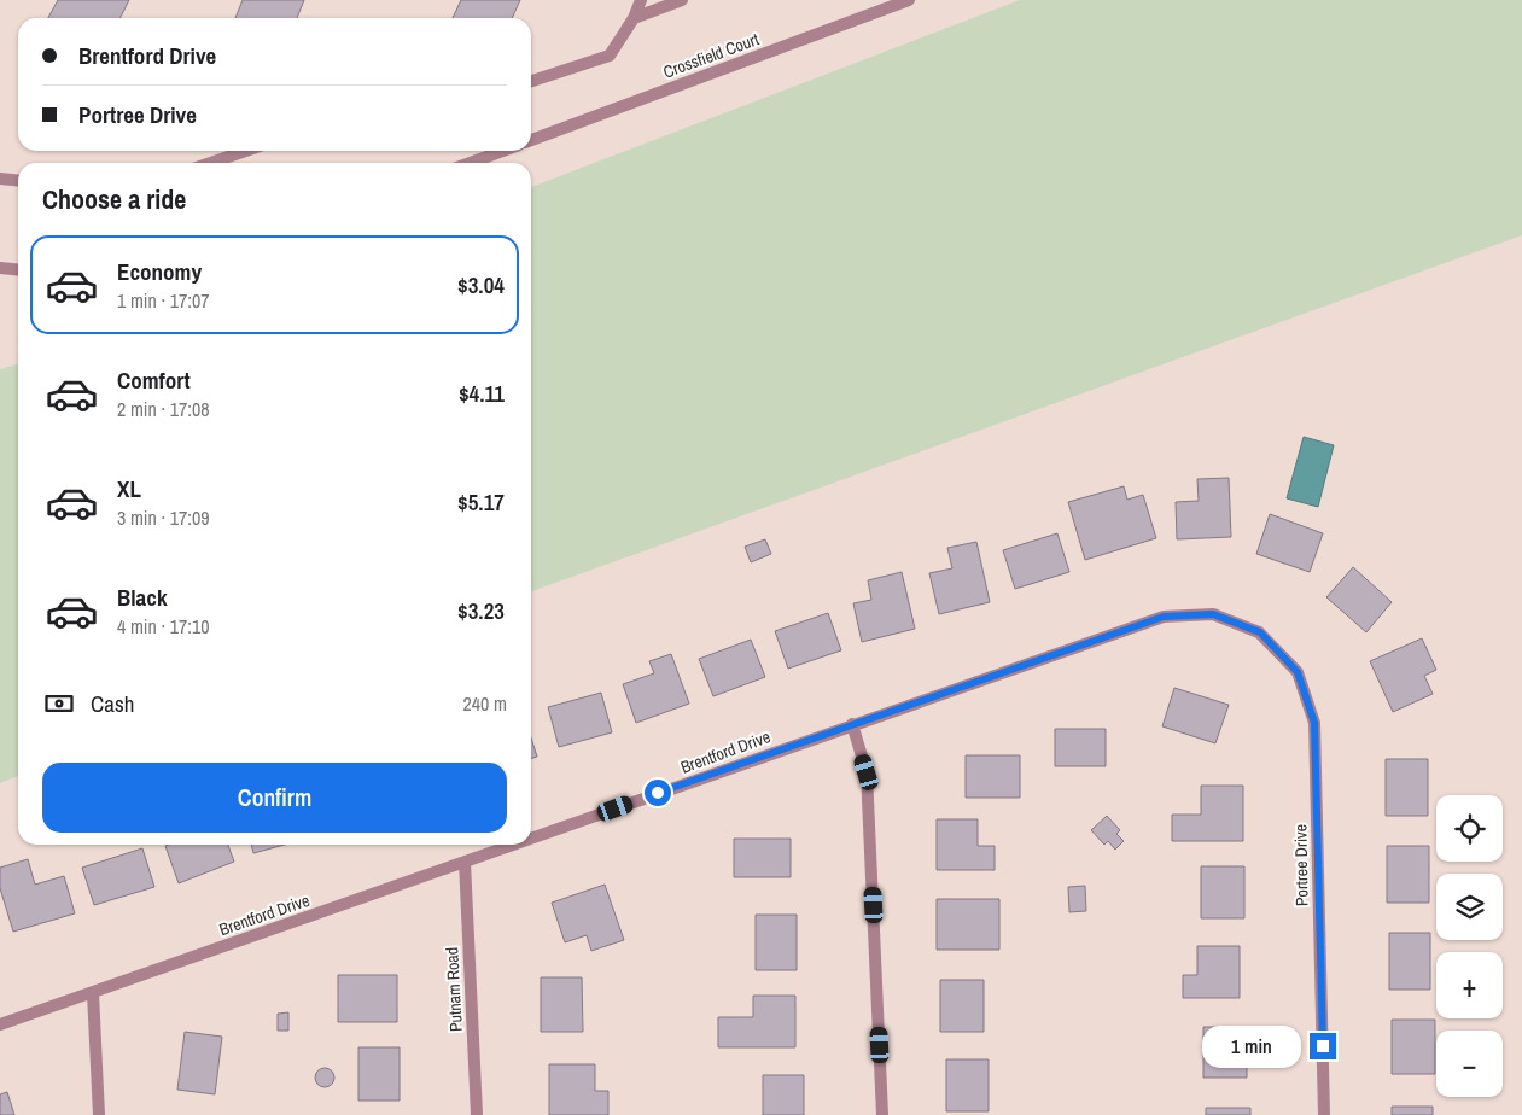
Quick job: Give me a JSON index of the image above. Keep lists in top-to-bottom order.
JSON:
{
  "streets": {
    "street": [
      "Crossfield Court",
      "Brentford Drive",
      "Portree Drive",
      "Putnam Road"
    ]
  },
  "crossings": [
    ["Brentford Drive", "Portree Drive"],
    ["Brentford Drive", "Putnam Road"]
  ],
  "page": {
    "banner": ["Brentford Drive", "Portree Drive"],
    "heading": "Choose a ride",
    "list": [
      {
        "name": "Economy",
        "note": "1 min · 17:07",
        "value": "$3.04"
      },
      {
        "name": "Comfort",
        "note": "2 min · 17:08",
        "value": "$4.11"
      },
      {
        "name": "XL",
        "note": "3 min · 17:09",
        "value": "$5.17"
      },
      {
        "name": "Black",
        "note": "4 min · 17:10",
        "value": "$3.23"
      }
    ],
    "pay": ["Cash", "240 m"],
    "buttons": "Confirm",
    "map_buttons": ["+", "−"],
    "bubble": "1 min"
  }
}
